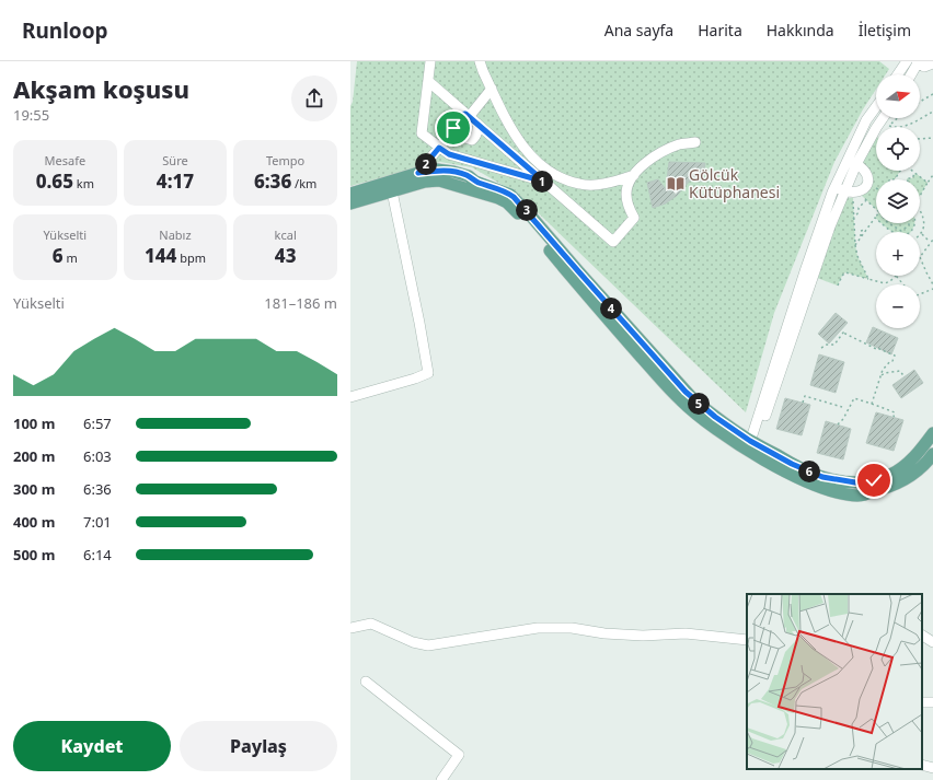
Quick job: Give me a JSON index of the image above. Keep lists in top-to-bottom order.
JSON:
{
  "places": {
    "library": ["Gölcük Kütüphanesi"]
  },
  "north": "right",
  "page": {
    "header": "Runloop",
    "nav": [
      "Ana sayfa",
      "Harita",
      "Hakkında",
      "İletişim"
    ],
    "heading": ["Akşam koşusu", "19:55"],
    "map_buttons": ["+", "−"],
    "stats": [
      ["Mesafe", "0.65 km"],
      ["Süre", "4:17"],
      ["Tempo", "6:36 /km"],
      ["Yükselti", "6 m"],
      ["Nabız", "144 bpm"],
      ["kcal", "43"]
    ],
    "pins": [
      "2",
      "1",
      "3",
      "4",
      "5",
      "6"
    ],
    "chart": ["Yükselti", "181–186 m"],
    "list": [
      {
        "name": "100 m",
        "note": "6:57"
      },
      {
        "name": "200 m",
        "note": "6:03"
      },
      {
        "name": "300 m",
        "note": "6:36"
      },
      {
        "name": "400 m",
        "note": "7:01"
      },
      {
        "name": "500 m",
        "note": "6:14"
      }
    ],
    "buttons": ["Kaydet", "Paylaş"]
  }
}
